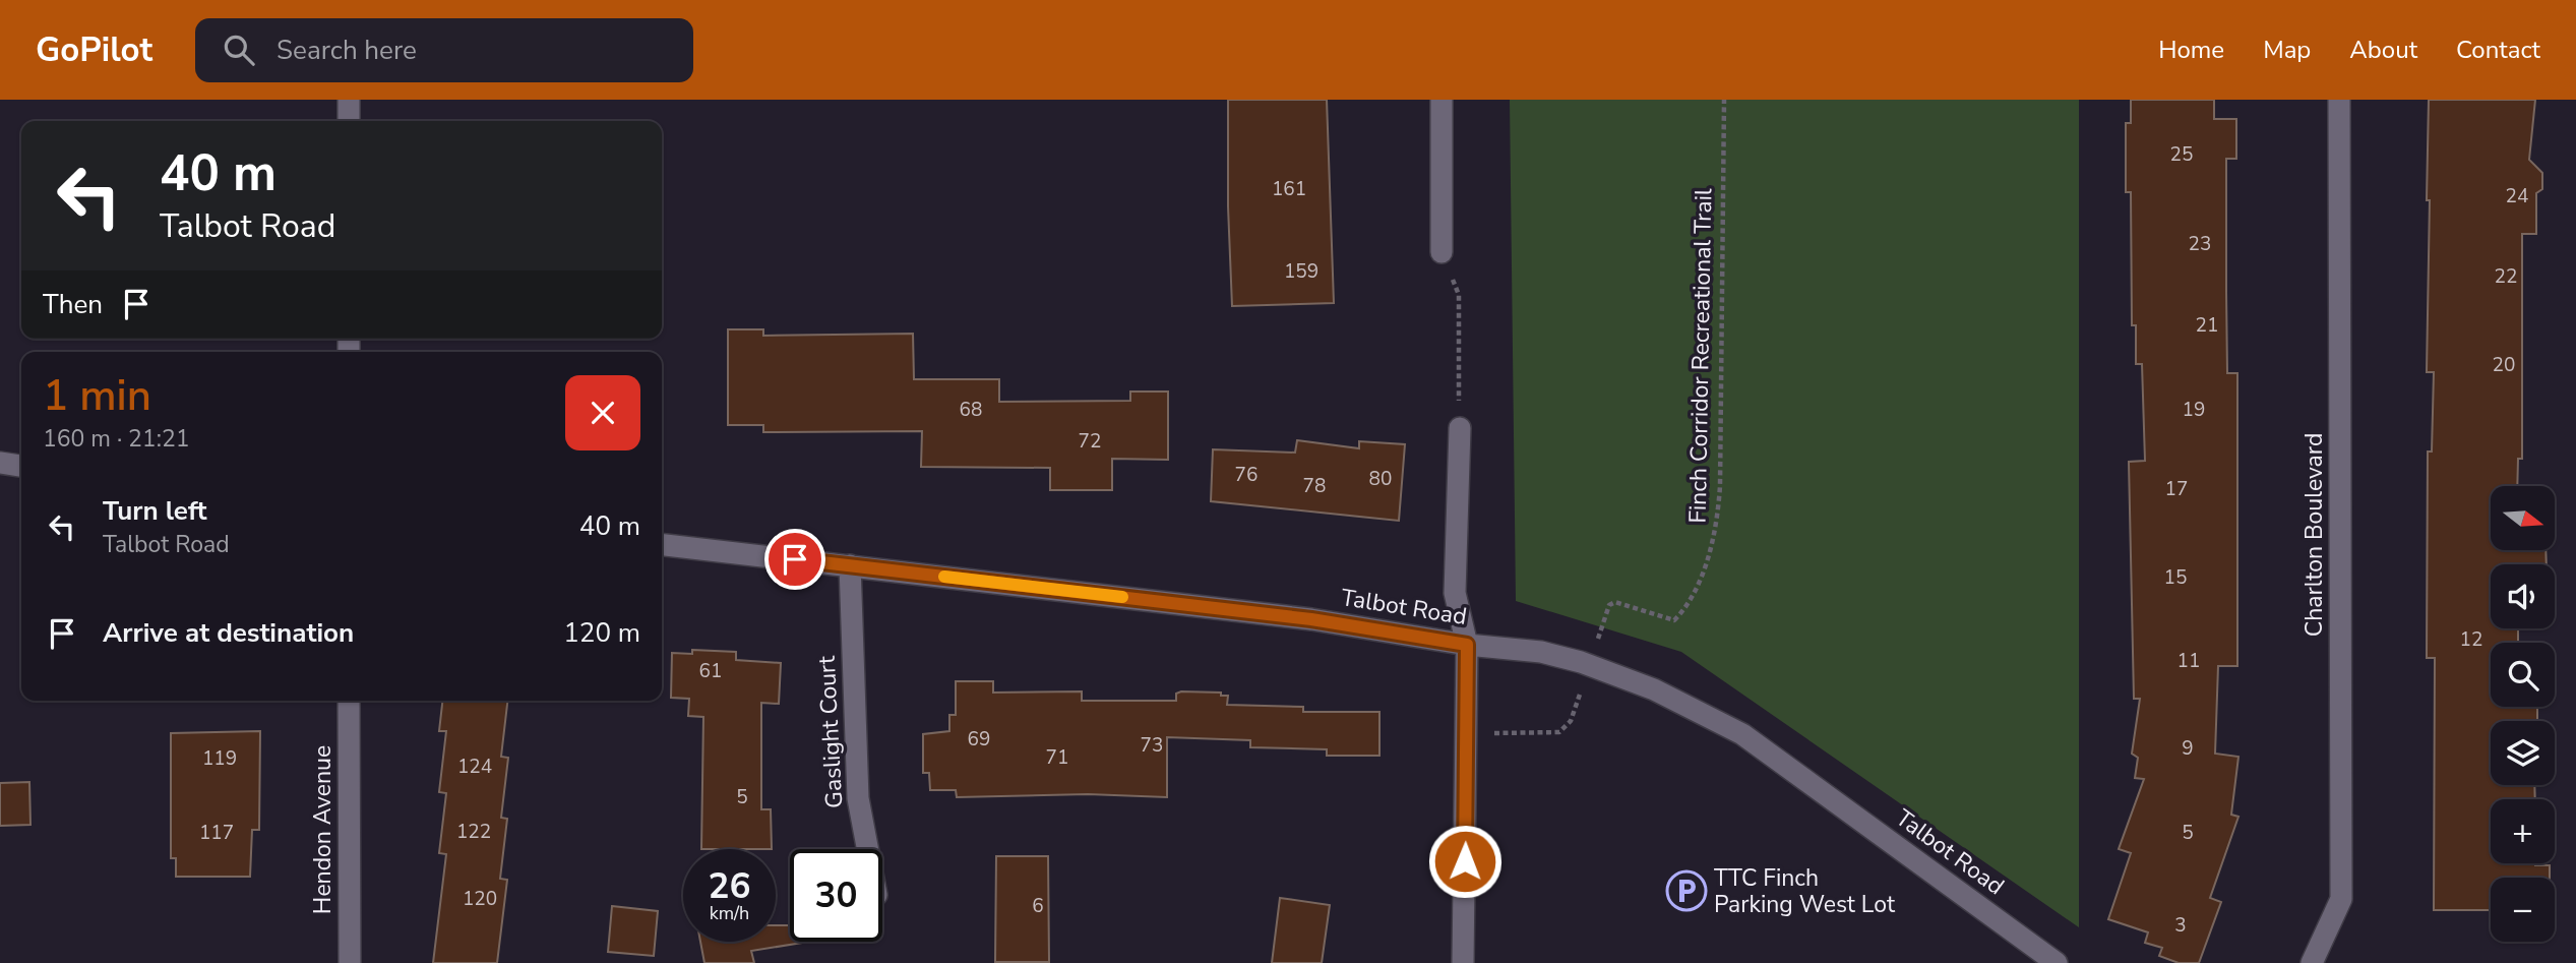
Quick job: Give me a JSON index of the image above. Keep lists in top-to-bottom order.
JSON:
{
  "streets": {
    "street": [
      "Charlton Boulevard",
      "Talbot Road",
      "Gaslight Court",
      "Hendon Avenue"
    ],
    "path": ["Finch Corridor Recreational Trail"]
  },
  "crossings": [
    ["Talbot Road", "Gaslight Court"]
  ],
  "places": {
    "parking": ["TTC Finch Parking West Lot"]
  },
  "house_numbers": [
    "25",
    "161",
    "24",
    "23",
    "159",
    "22",
    "21",
    "20",
    "68",
    "19",
    "72",
    "76",
    "80",
    "78",
    "17",
    "15",
    "12",
    "11",
    "61",
    "69",
    "73",
    "9",
    "71",
    "119",
    "124",
    "5",
    "122",
    "117",
    "5",
    "120",
    "6",
    "3"
  ],
  "north": "right",
  "page": {
    "header": "GoPilot",
    "search": "Search here",
    "nav": [
      "Home",
      "Map",
      "About",
      "Contact"
    ],
    "turn": ["40 m", "Talbot Road"],
    "then": "Then",
    "heading": ["1 min", "160 m · 21:21"],
    "list": [
      {
        "name": "Turn left",
        "note": "Talbot Road",
        "value": "40 m"
      },
      {
        "name": "Arrive at destination",
        "value": "120 m"
      }
    ],
    "map_buttons": ["+", "−"],
    "speed": "26 km/h",
    "limit": "30"
  }
}
